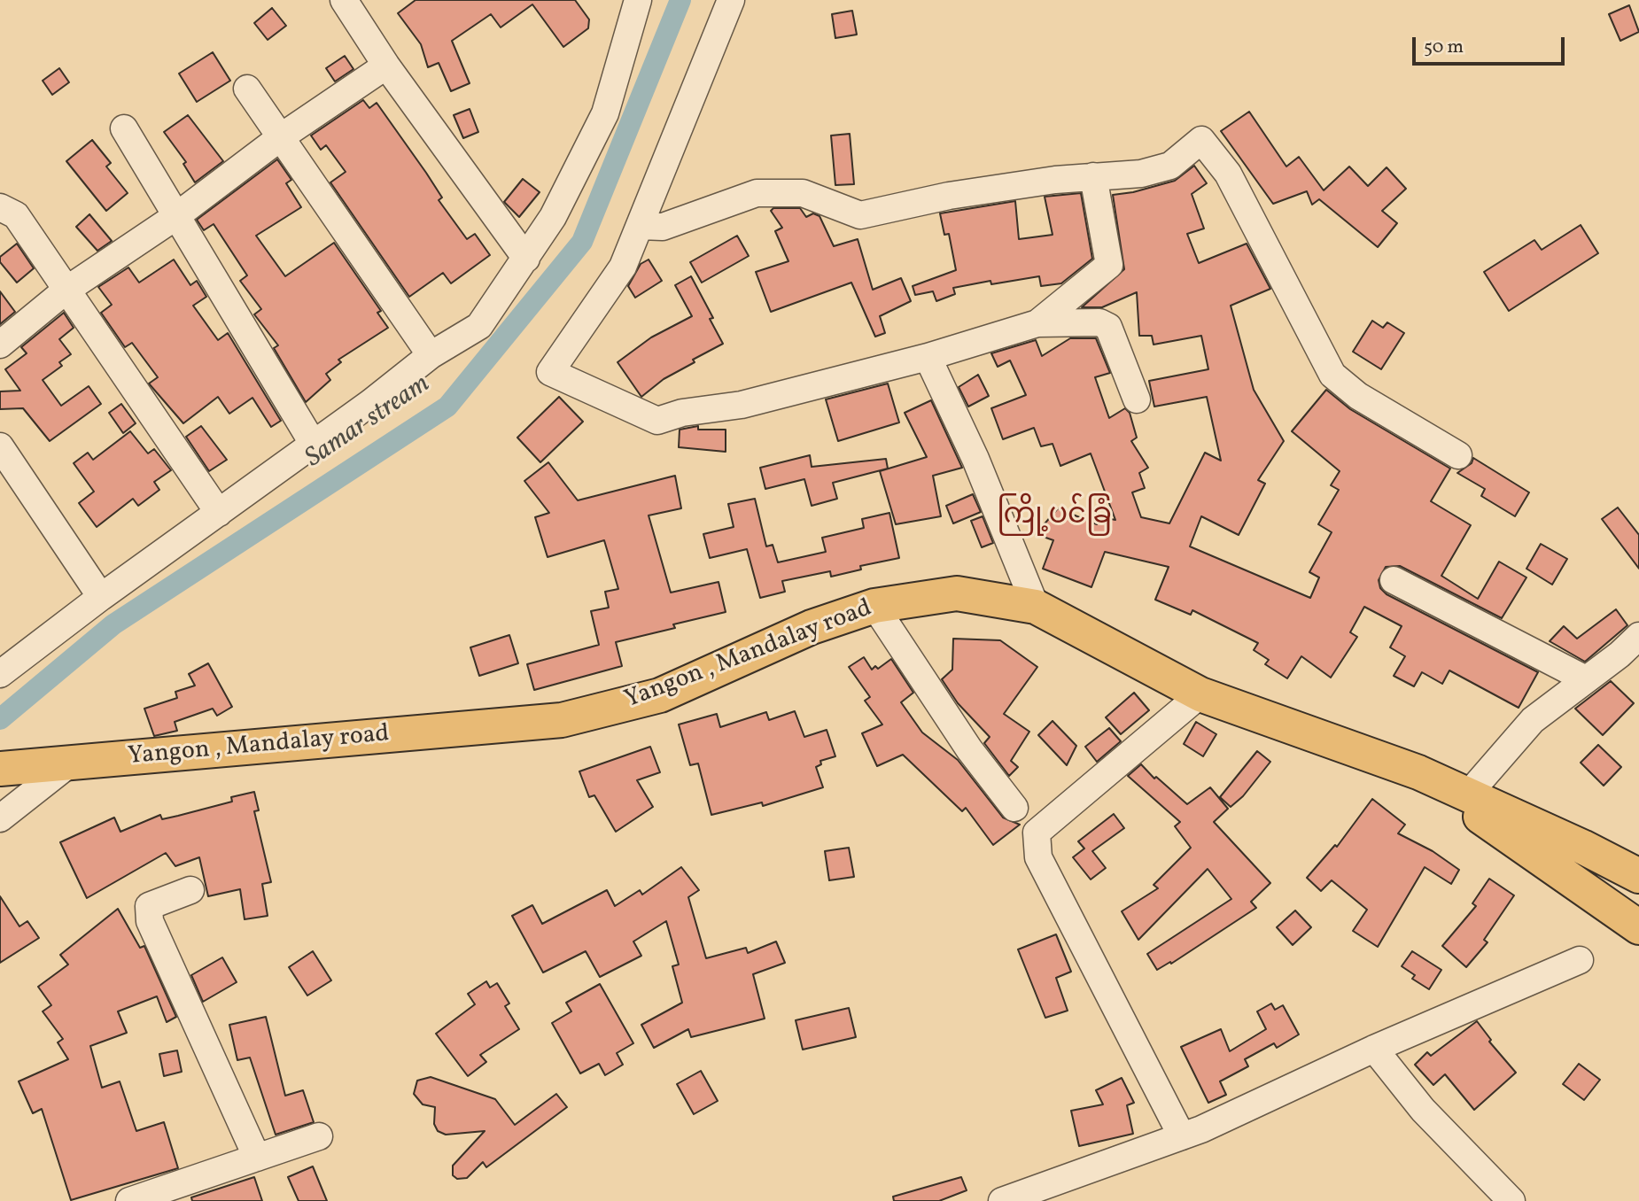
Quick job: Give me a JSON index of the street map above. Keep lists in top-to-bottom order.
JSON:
{
  "streets": {
    "highway": ["Yangon , Mandalay road"]
  },
  "districts": ["ကြို့ပင်ခြံ"],
  "water": ["Samar stream"],
  "scale_bar": "50 m"
}
